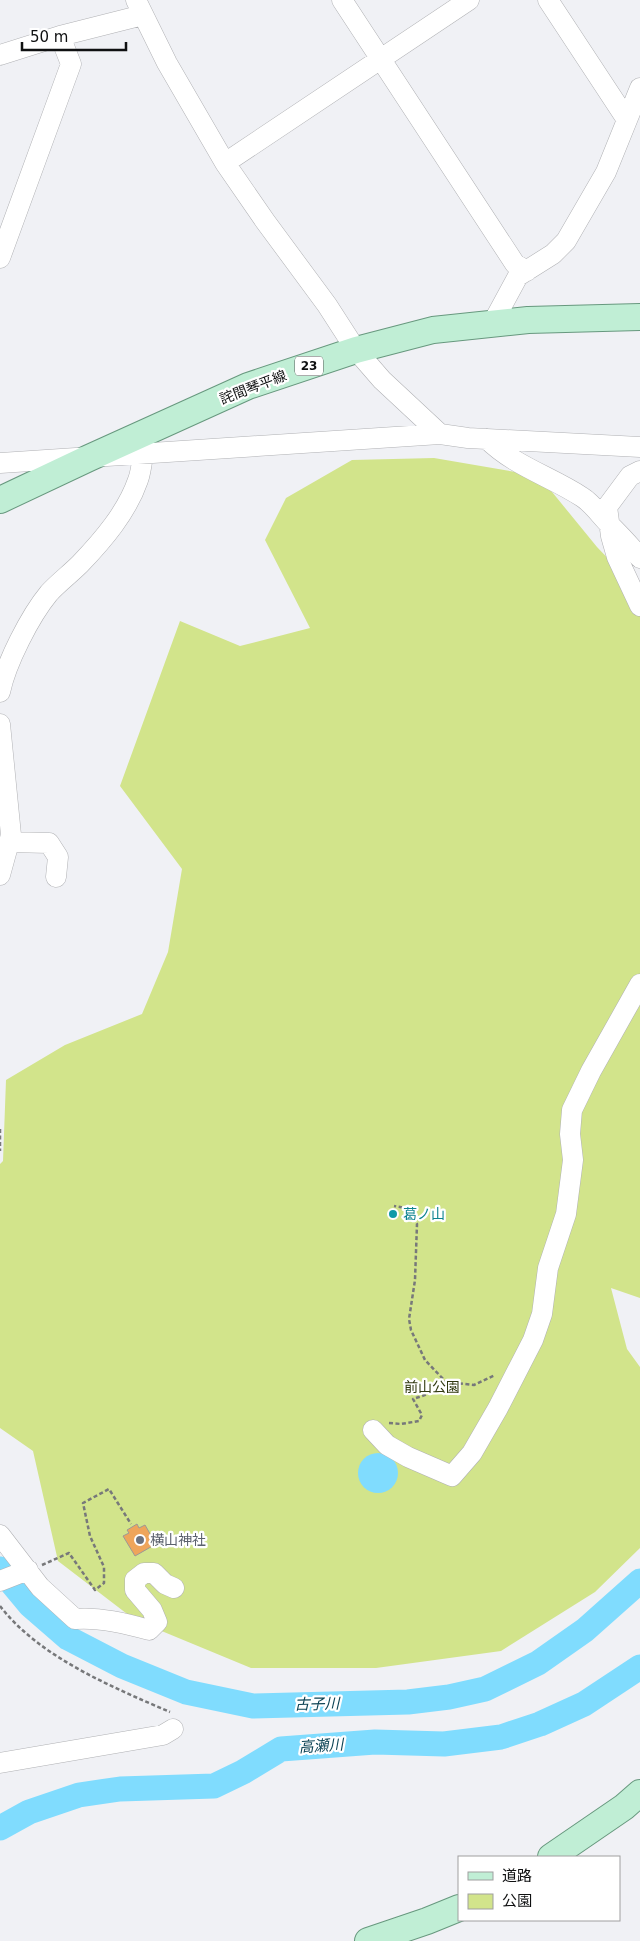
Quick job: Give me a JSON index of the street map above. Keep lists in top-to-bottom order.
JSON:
{
  "streets": {
    "main road": ["23", "詫間琴平線"]
  },
  "water": ["古子川", "高瀬川"],
  "parks": ["前山公園"],
  "places": ["葛ノ山", "横山神社"],
  "legend": ["道路", "公園"],
  "scale_bar": "50 m"
}
